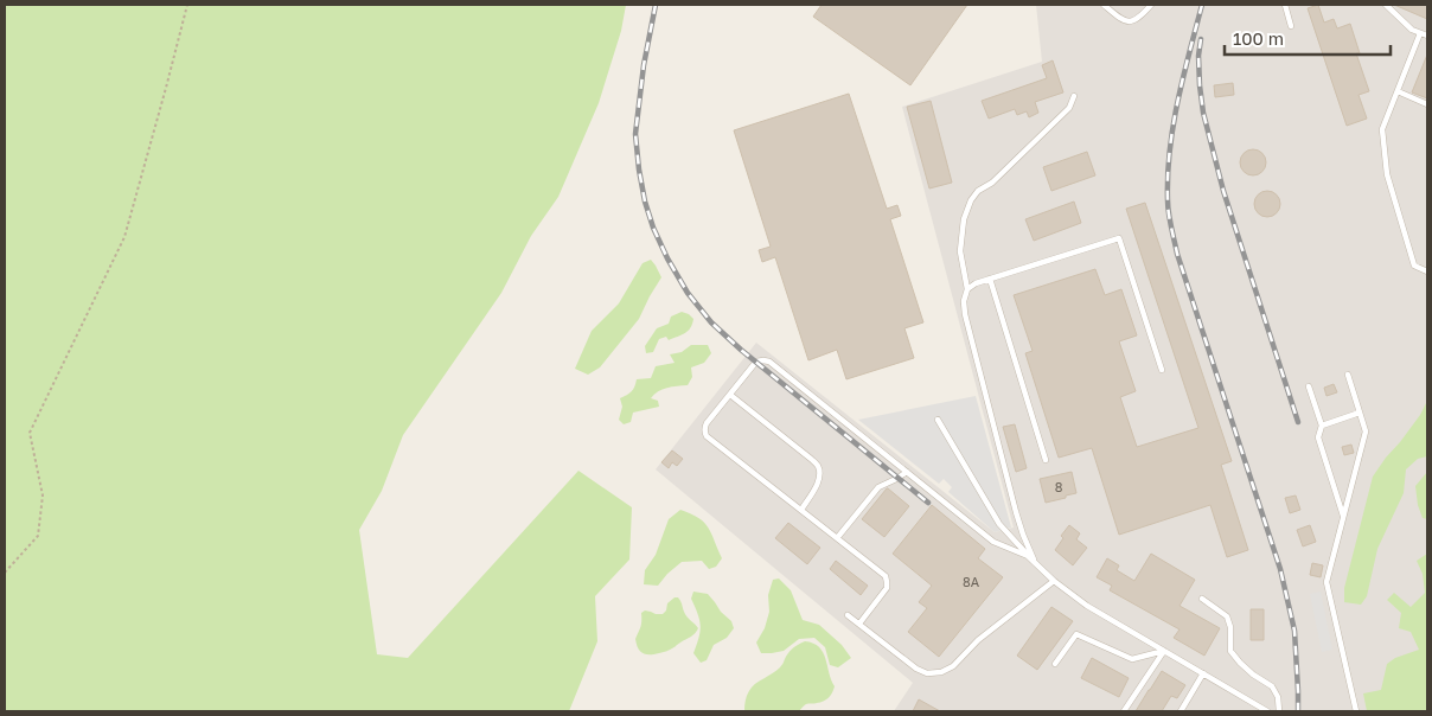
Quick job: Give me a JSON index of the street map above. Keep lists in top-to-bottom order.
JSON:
{
  "house_numbers": ["8", "8А"],
  "scale_bar": "100 m"
}
